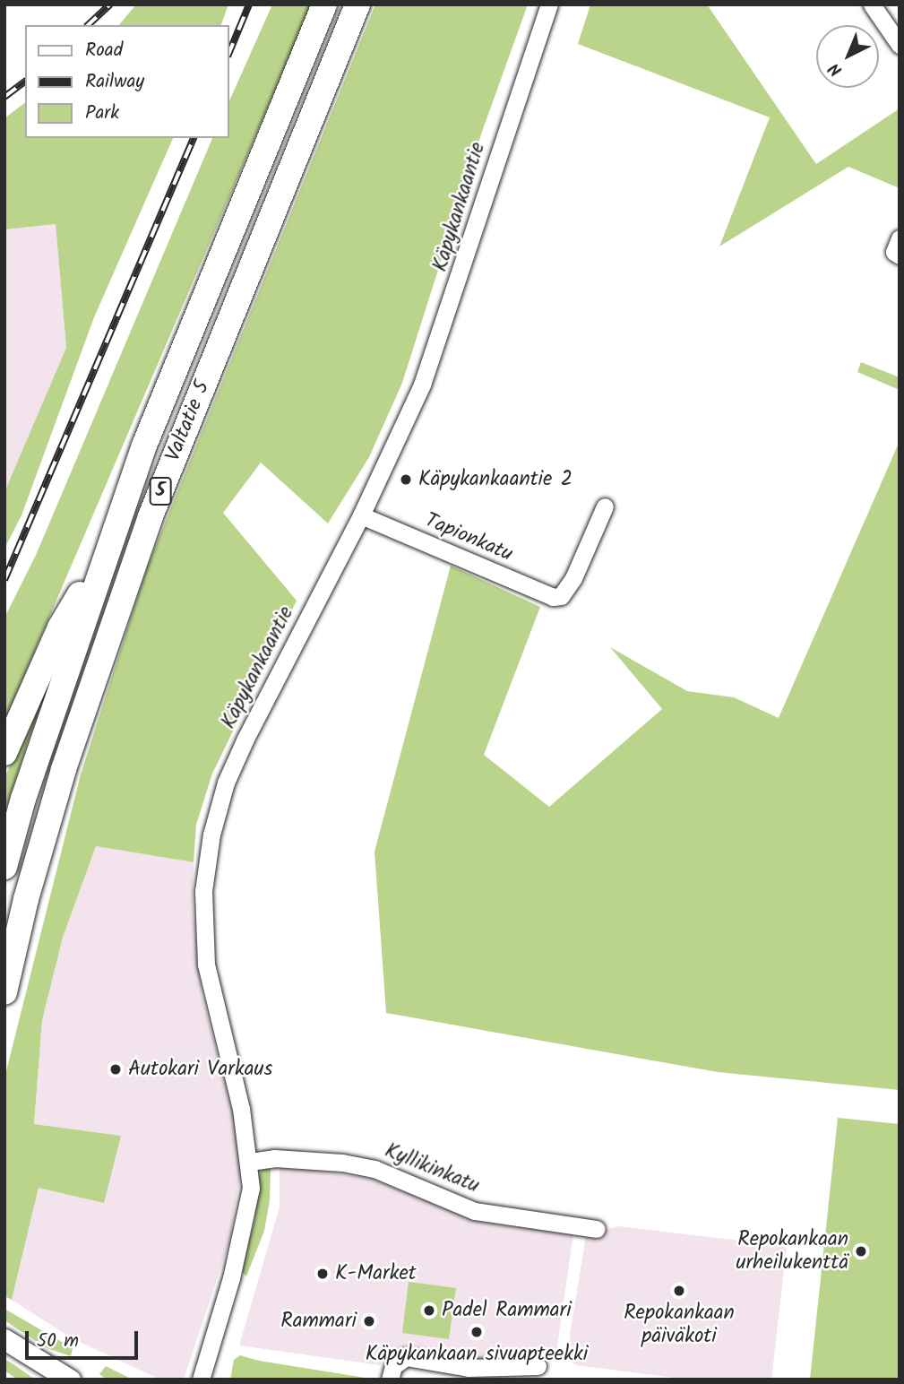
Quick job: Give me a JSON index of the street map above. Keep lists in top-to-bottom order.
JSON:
{
  "streets": {
    "highway": ["Valtatie 5", "5"],
    "street": ["Käpykankaantie", "Tapionkatu", "Kyllikinkatu"]
  },
  "crossings": [
    ["Käpykankaantie", "Tapionkatu"],
    ["Käpykankaantie", "Kyllikinkatu"]
  ],
  "places": [
    "Käpykankaantie 2",
    "Autokari Varkaus",
    "Repokankaan urheilukenttä",
    "K-Market",
    "Repokankaan päiväkoti",
    "Padel Rammari",
    "Rammari",
    "Käpykankaan sivuapteekki"
  ],
  "legend": ["Road", "Railway", "Park"],
  "scale_bar": "50 m",
  "north": "bottom left"
}
